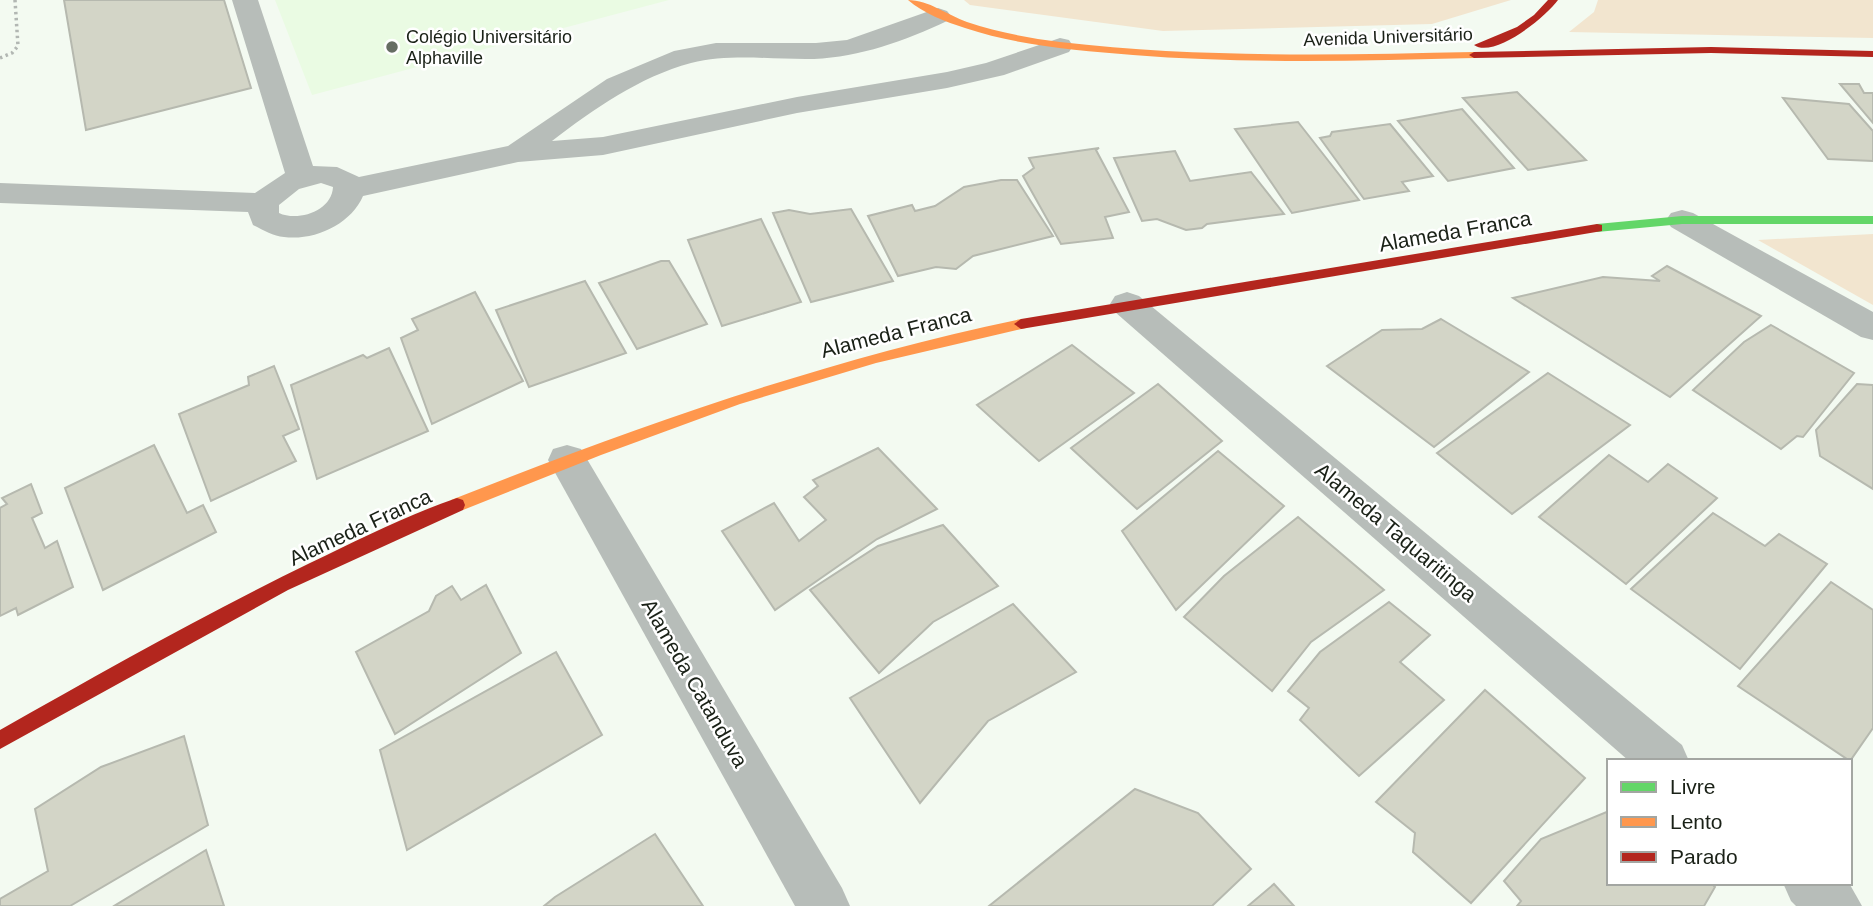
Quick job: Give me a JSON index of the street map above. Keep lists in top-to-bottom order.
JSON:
{
  "streets": {
    "street": [
      "Avenida Universitário",
      "Alameda Franca",
      "Alameda Taquaritinga",
      "Alameda Catanduva"
    ]
  },
  "crossings": [
    ["Alameda Franca", "Alameda Taquaritinga"],
    ["Alameda Franca", "Alameda Catanduva"]
  ],
  "places": ["Colégio Universitário Alphaville"],
  "legend": ["Livre", "Lento", "Parado"]
}
